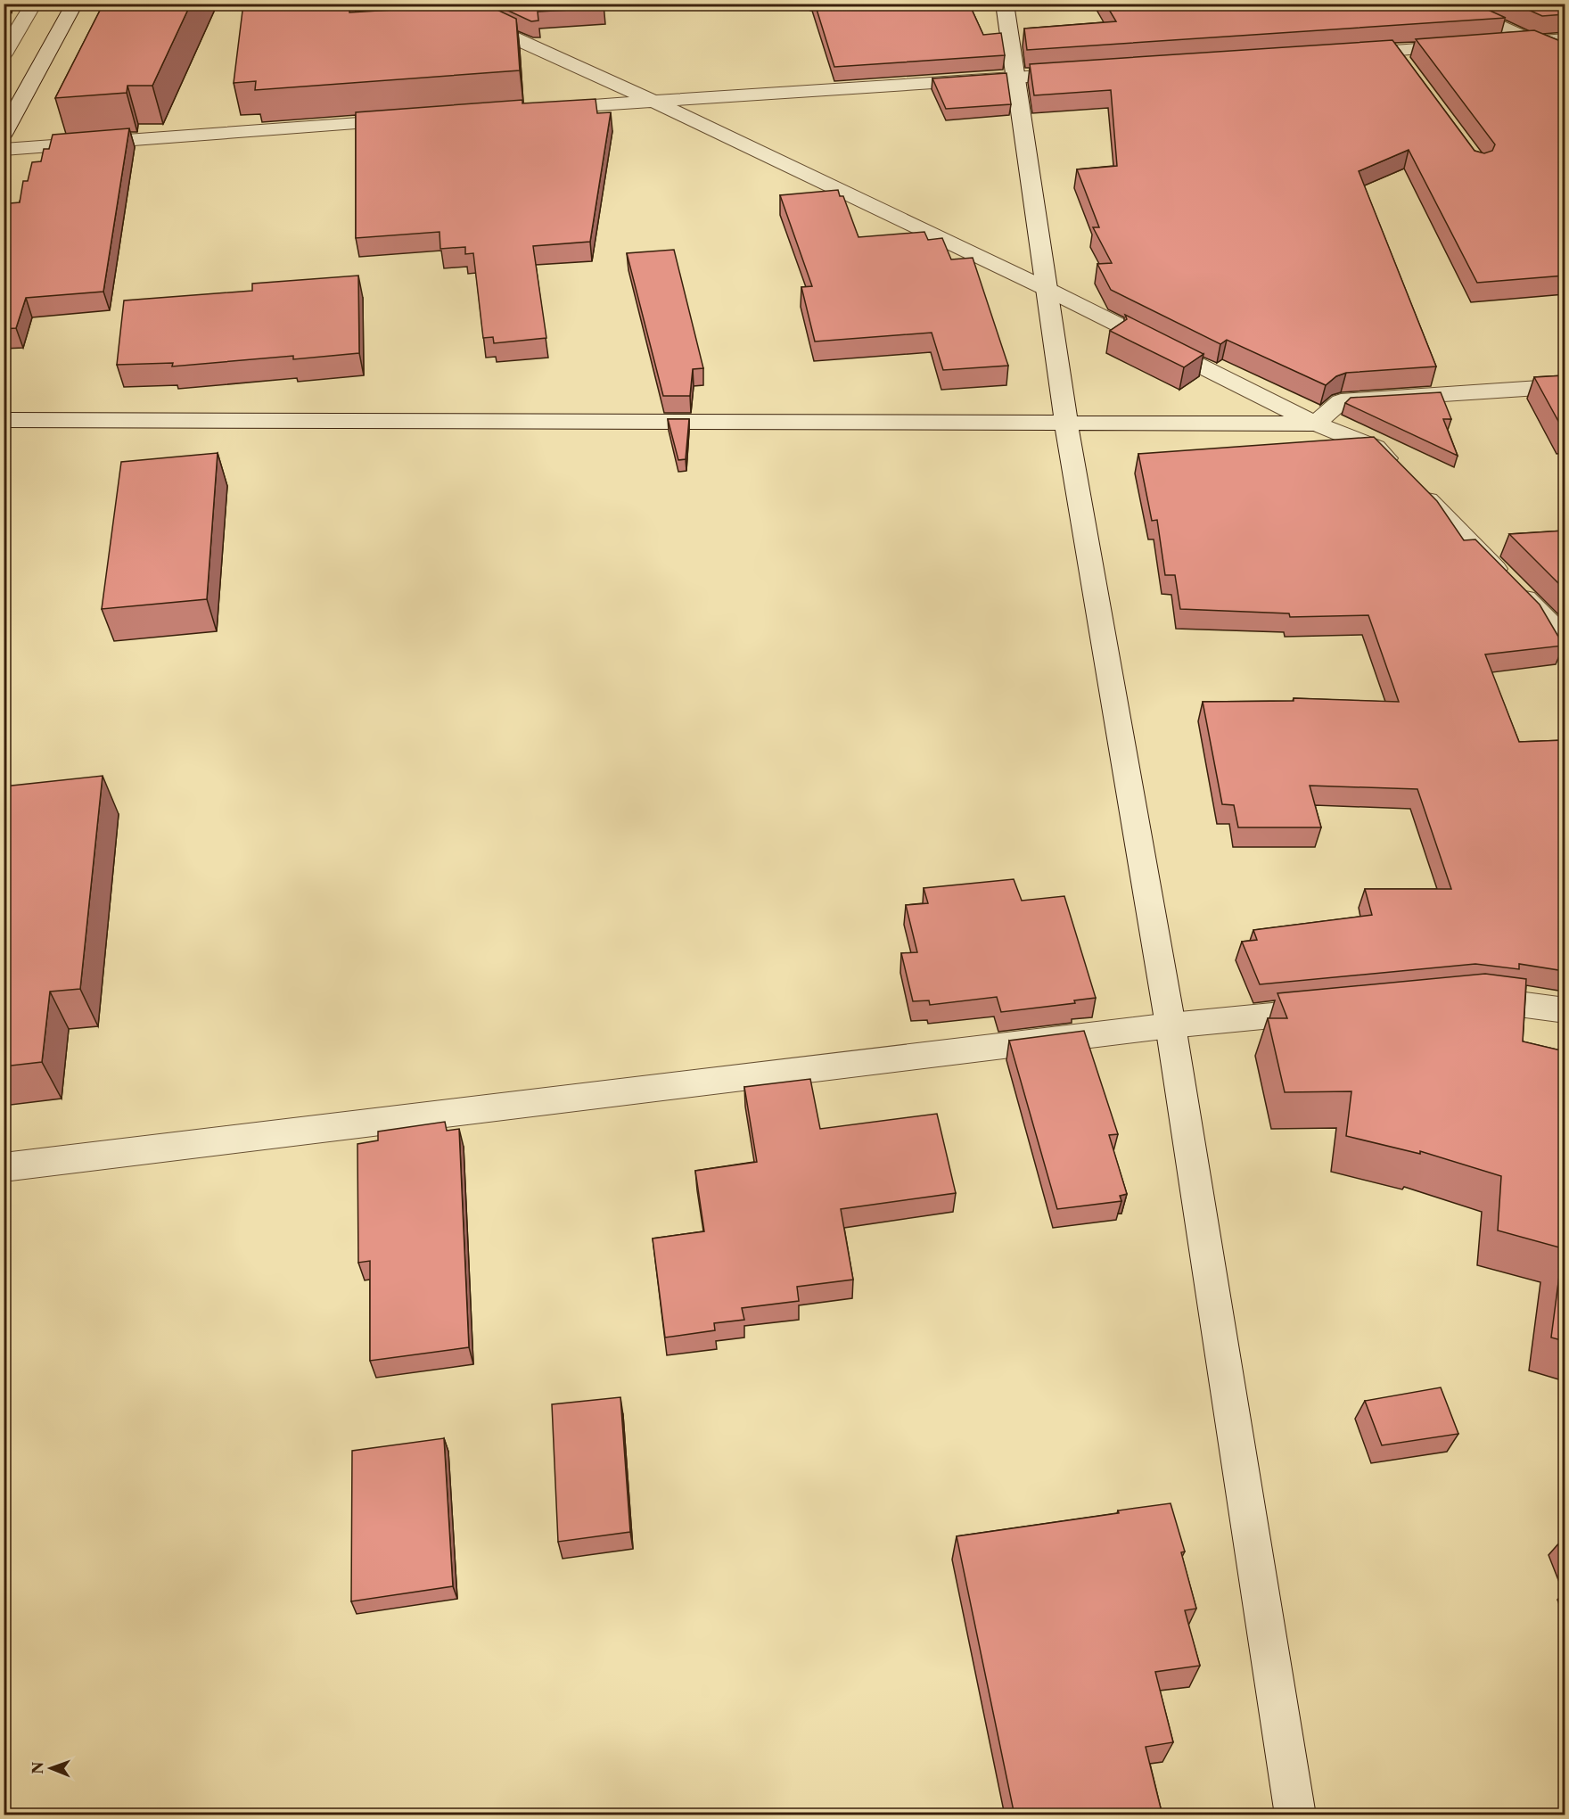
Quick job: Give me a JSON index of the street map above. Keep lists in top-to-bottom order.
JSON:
{
  "north": "left"
}
